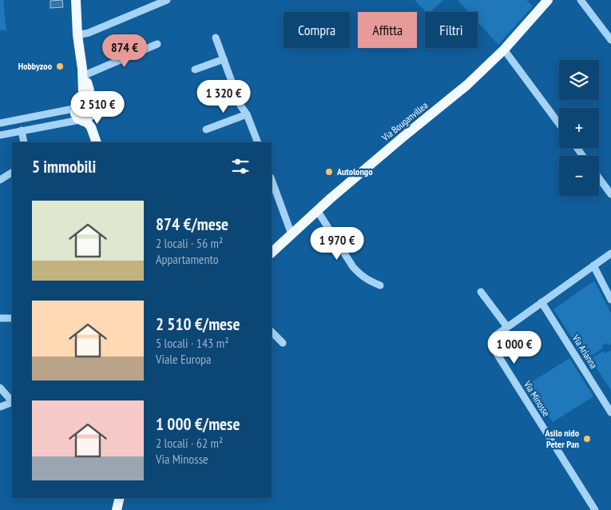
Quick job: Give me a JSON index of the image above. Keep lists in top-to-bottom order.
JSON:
{
  "streets": {
    "main road": ["Via Bouganvillea"],
    "street": ["Via Arianna", "Via Minosse"]
  },
  "crossings": [
    ["Via Arianna", "Via Minosse"]
  ],
  "places": ["Hobbyzoo", "Autolongo", "Asilo nido Peter Pan"],
  "page": {
    "chip": ["Compra", "Affitta", "Filtri"],
    "price": [
      "874 €",
      "1 320 €",
      "2 510 €",
      "1 970 €",
      "1 000 €"
    ],
    "map_buttons": ["+", "−"],
    "heading": "5 immobili",
    "list": [
      {
        "name": "874 €/mese",
        "note": "2 locali · 56 m² · Appartamento"
      },
      {
        "name": "2 510 €/mese",
        "note": "5 locali · 143 m² · Viale Europa"
      },
      {
        "name": "1 000 €/mese",
        "note": "2 locali · 62 m² · Via Minosse"
      }
    ]
  }
}
